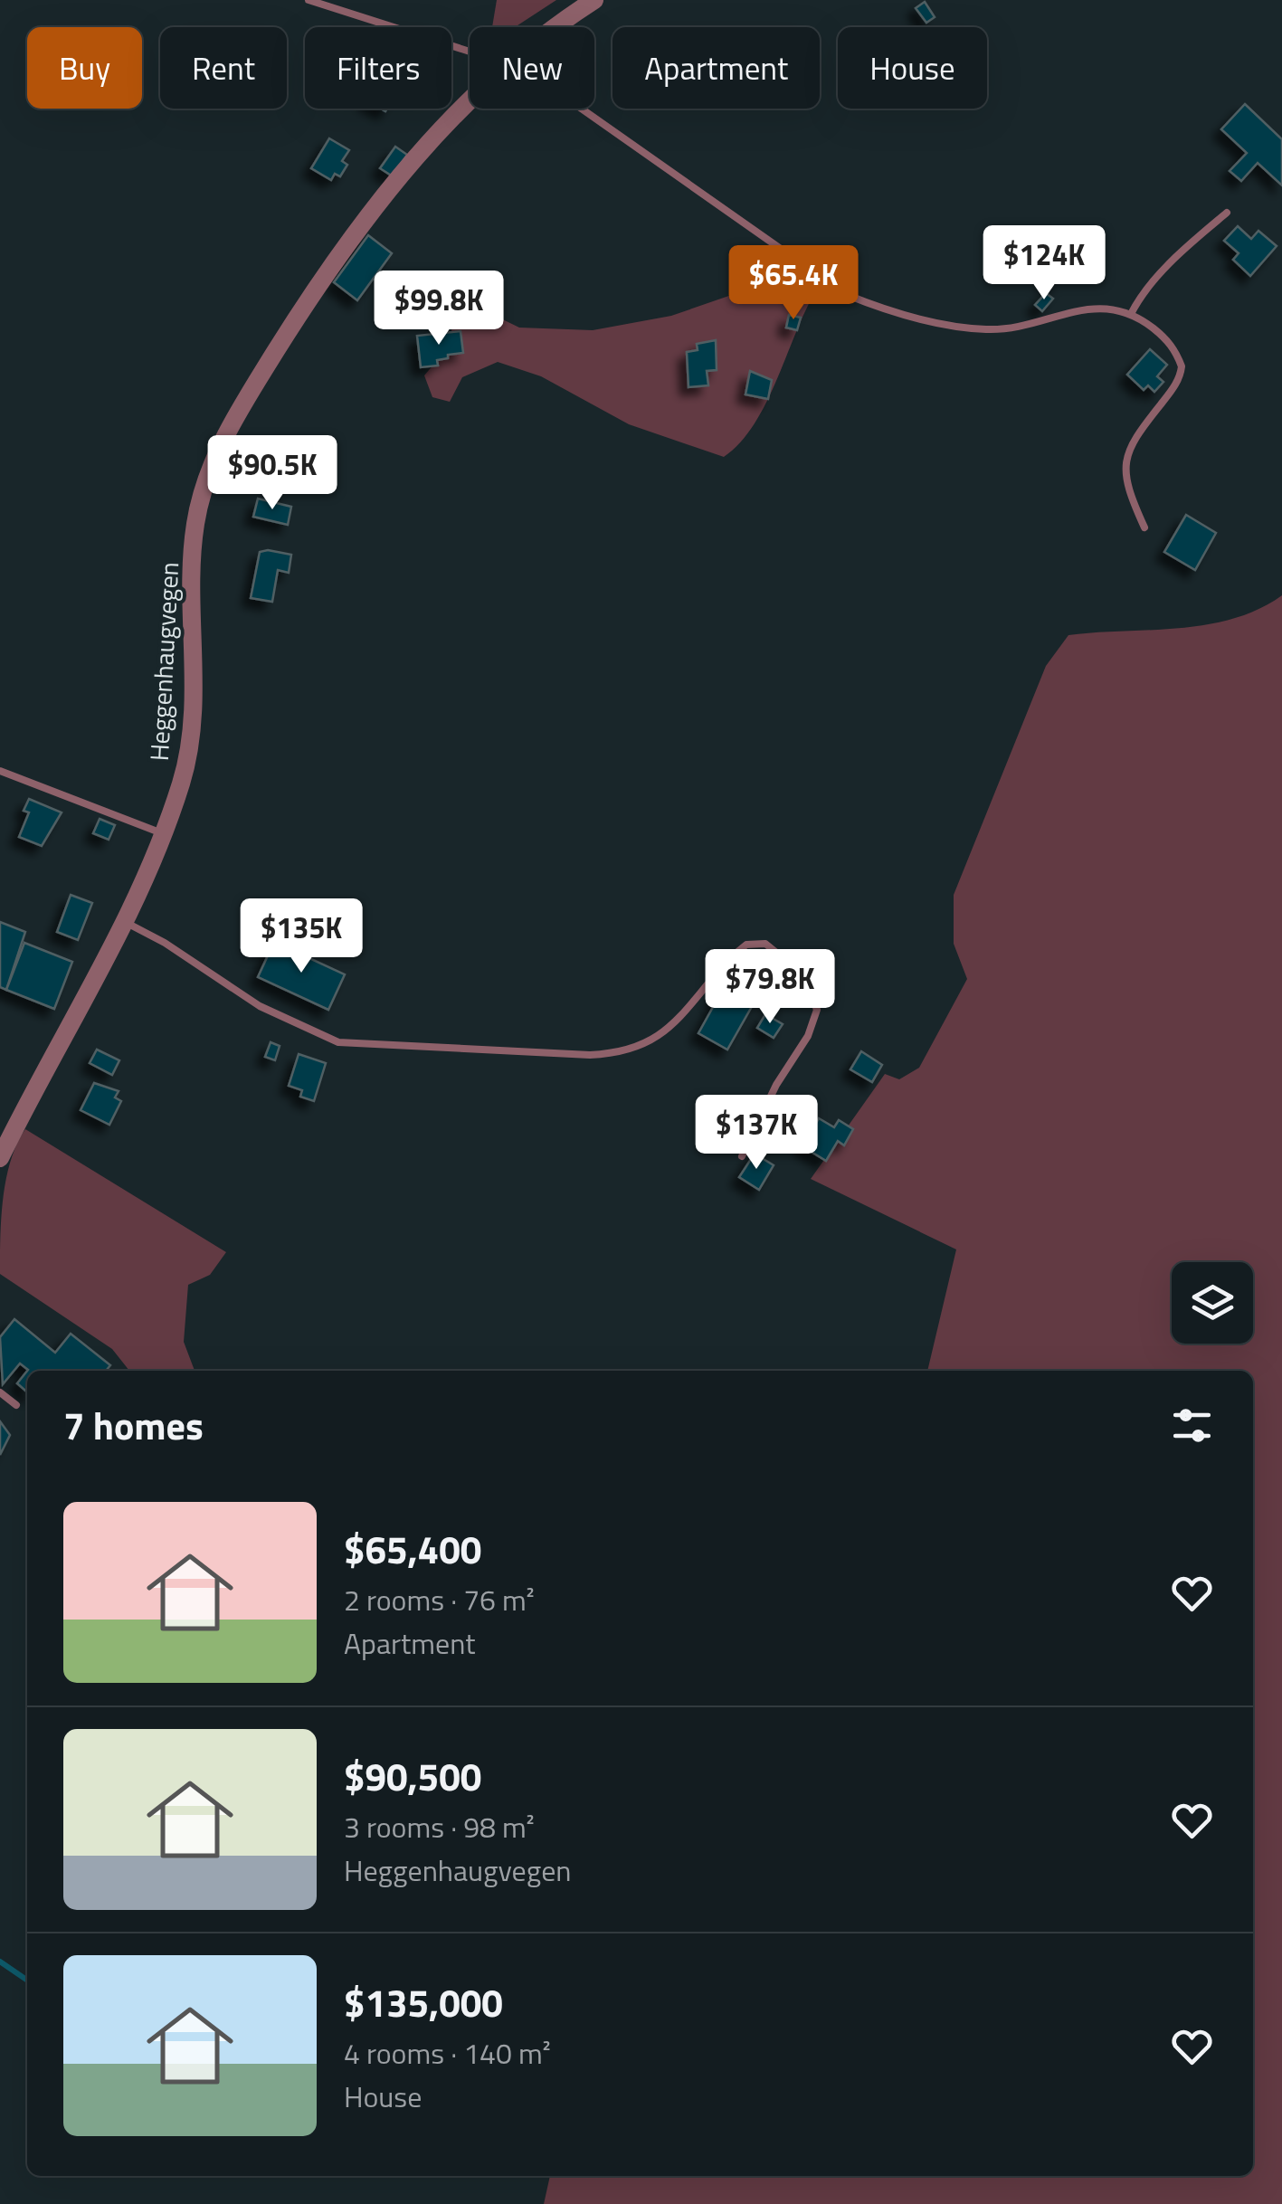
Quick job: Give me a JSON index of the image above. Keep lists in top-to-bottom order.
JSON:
{
  "streets": {
    "street": ["Heggenhaugvegen"]
  },
  "page": {
    "chip": [
      "Buy",
      "Rent",
      "Filters",
      "New",
      "Apartment",
      "House"
    ],
    "price": [
      "$124K",
      "$65.4K",
      "$99.8K",
      "$90.5K",
      "$135K",
      "$79.8K",
      "$137K"
    ],
    "heading": "7 homes",
    "list": [
      {
        "name": "$65,400",
        "note": "2 rooms · 76 m² · Apartment"
      },
      {
        "name": "$90,500",
        "note": "3 rooms · 98 m² · Heggenhaugvegen"
      },
      {
        "name": "$135,000",
        "note": "4 rooms · 140 m² · House"
      }
    ]
  }
}
